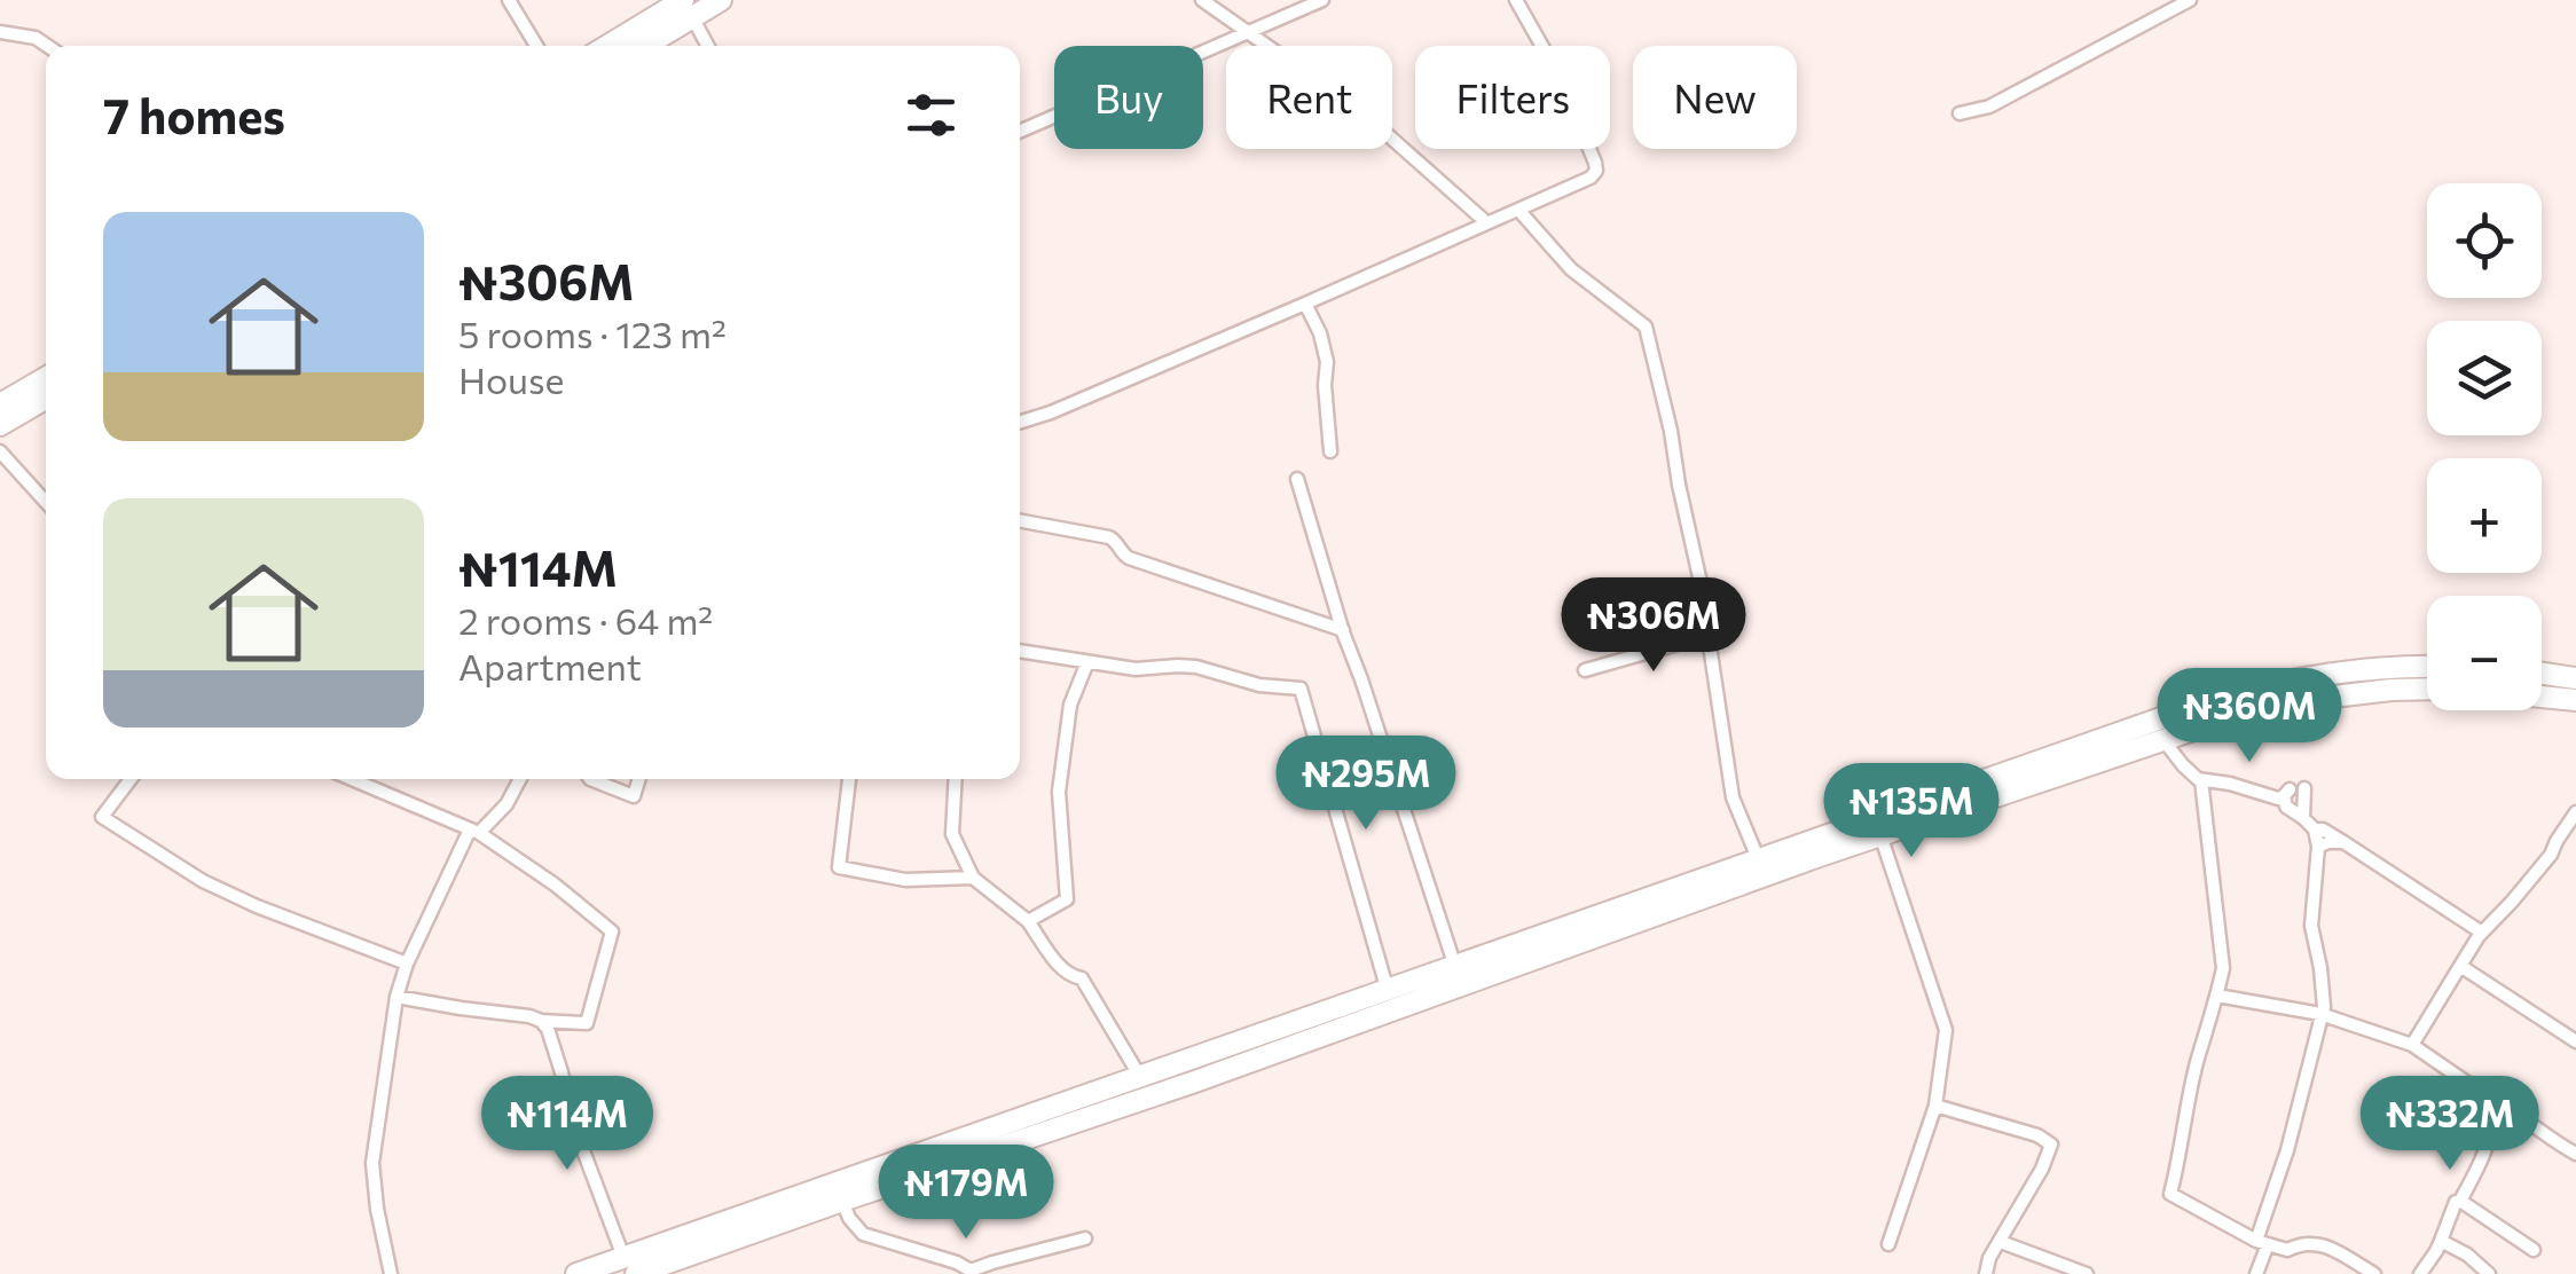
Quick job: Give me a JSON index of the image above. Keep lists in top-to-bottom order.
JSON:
{
  "page": {
    "chip": [
      "Buy",
      "Rent",
      "Filters",
      "New"
    ],
    "heading": "7 homes",
    "map_buttons": ["+", "−"],
    "list": [
      {
        "name": "₦306M",
        "note": "5 rooms · 123 m² · House"
      },
      {
        "name": "₦114M",
        "note": "2 rooms · 64 m² · Apartment"
      }
    ],
    "price": [
      "₦306M",
      "₦360M",
      "₦295M",
      "₦135M",
      "₦114M",
      "₦332M",
      "₦179M"
    ]
  }
}
